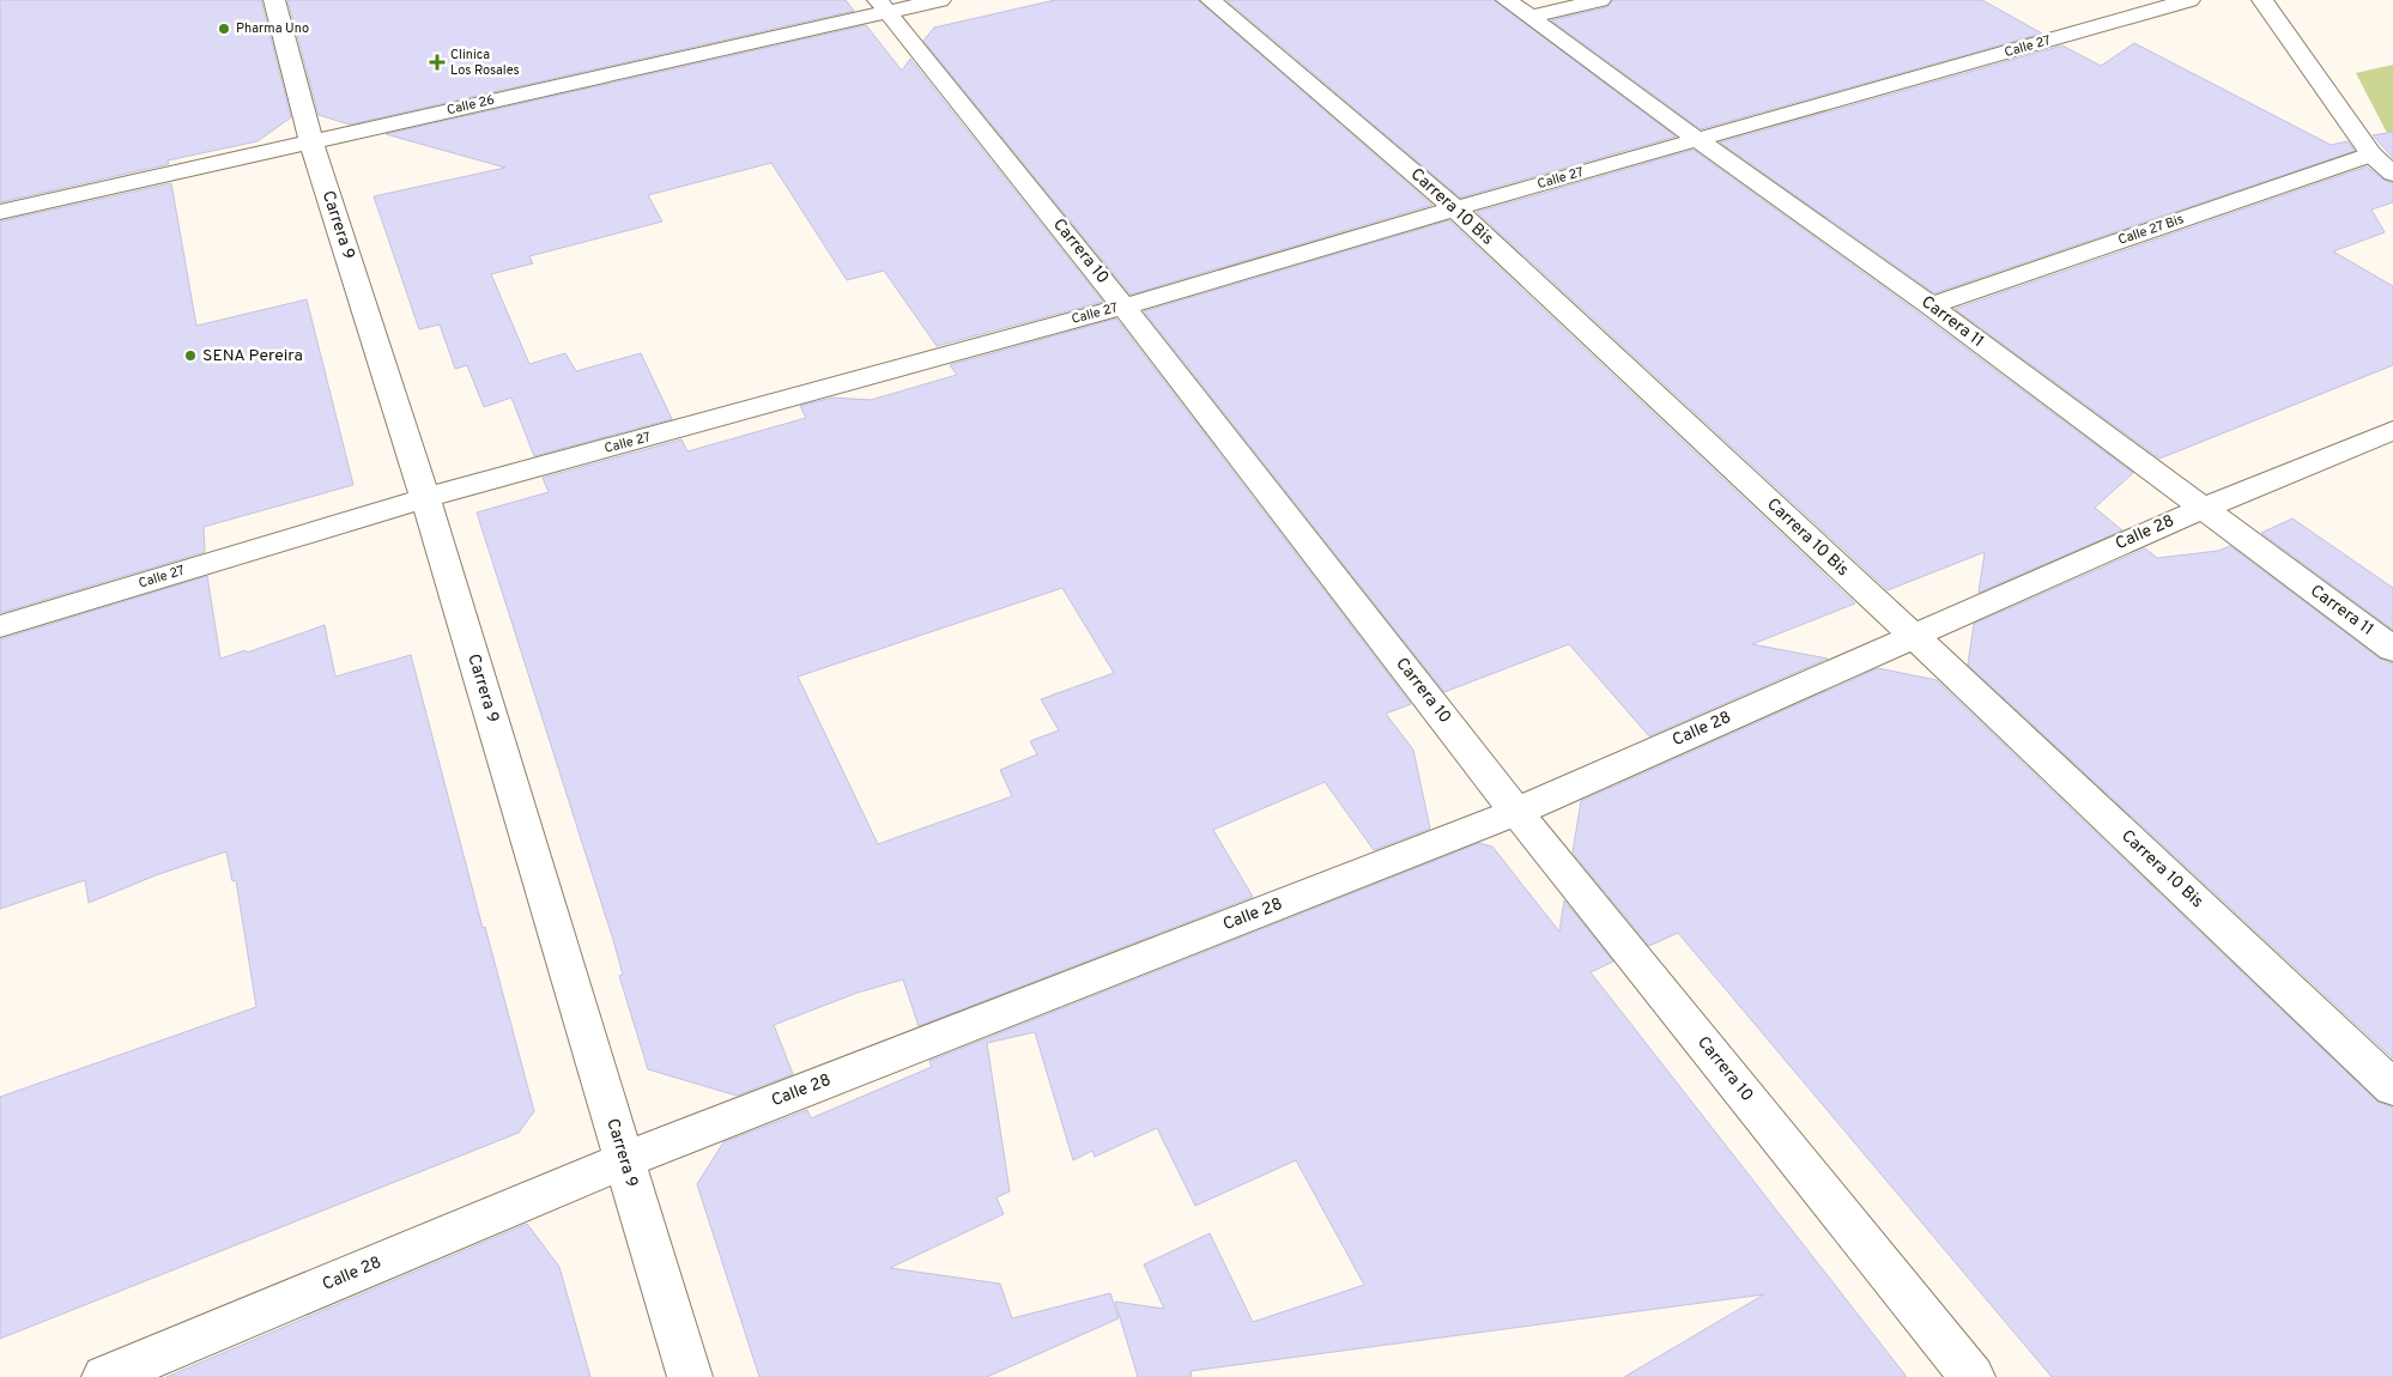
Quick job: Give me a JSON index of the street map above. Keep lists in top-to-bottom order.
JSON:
{
  "streets": {
    "street": [
      "Calle 27",
      "Calle 26",
      "Carrera 10 Bis",
      "Carrera 9",
      "Calle 27 Bis",
      "Carrera 10",
      "Carrera 11",
      "Calle 28"
    ]
  },
  "crossings": [
    ["Calle 27", "Carrera 10 Bis"],
    ["Calle 27", "Carrera 9"],
    ["Calle 27", "Carrera 10"],
    ["Calle 27", "Carrera 11"],
    ["Calle 26", "Carrera 9"],
    ["Calle 26", "Carrera 10"],
    ["Carrera 10 Bis", "Calle 28"],
    ["Carrera 9", "Calle 28"],
    ["Calle 27 Bis", "Carrera 11"],
    ["Carrera 10", "Calle 28"],
    ["Carrera 11", "Calle 28"]
  ],
  "places": {
    "other": ["Pharma Uno", "SENA Pereira"],
    "health": ["Clinica Los Rosales"]
  }
}
